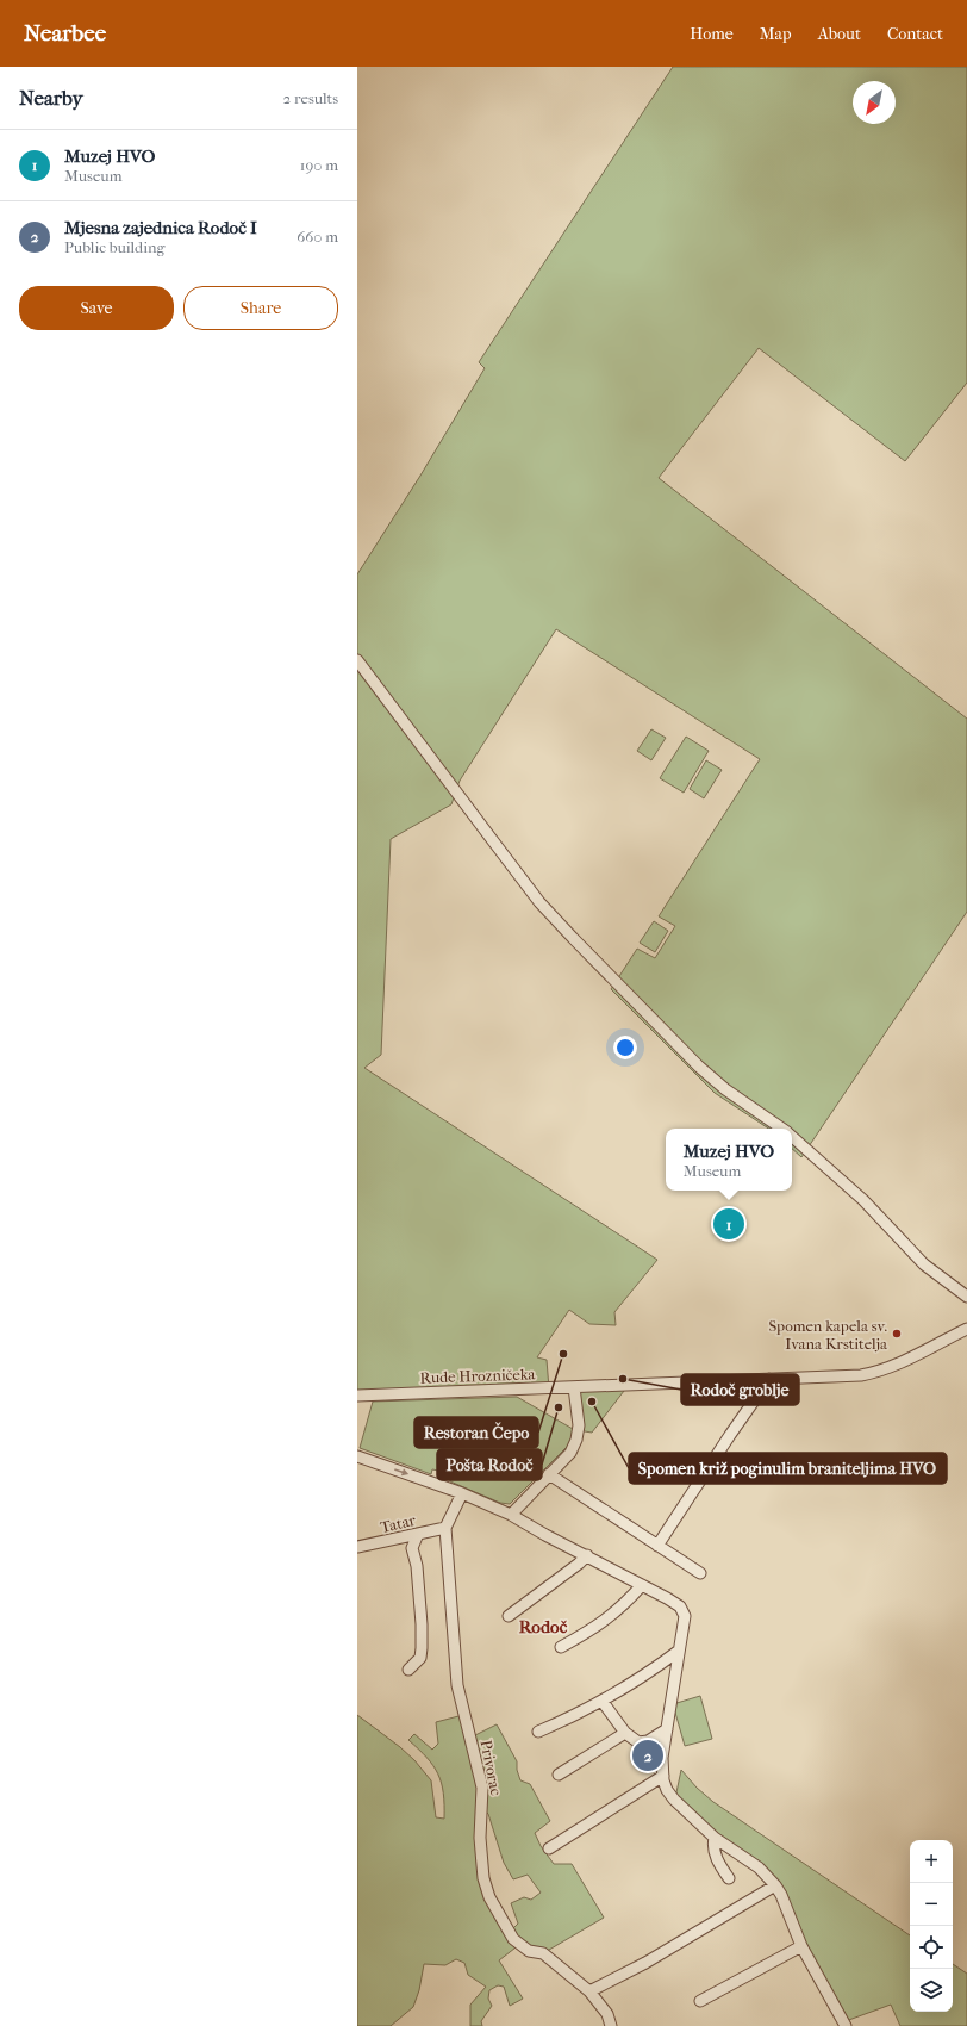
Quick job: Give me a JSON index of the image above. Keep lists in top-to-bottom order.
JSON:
{
  "streets": {
    "street": ["Rude Hrozničeka", "Tatar", "Privorac"]
  },
  "crossings": [
    ["Tatar", "Privorac"]
  ],
  "districts": ["Rodoč"],
  "places": [
    "Spomen kapela sv. Ivana Krstitelja",
    "Restoran Čepo",
    "Rodoč groblje",
    "Spomen križ poginulim braniteljima HVO",
    "Pošta Rodoč"
  ],
  "north": "bottom left",
  "page": {
    "header": "Nearbee",
    "nav": [
      "Home",
      "Map",
      "About",
      "Contact"
    ],
    "heading": ["Nearby", "2 results"],
    "list": [
      {
        "mark": "1",
        "name": "Muzej HVO",
        "note": "Museum",
        "value": "190 m"
      },
      {
        "mark": "2",
        "name": "Mjesna zajednica Rodoč I",
        "note": "Public building",
        "value": "660 m"
      }
    ],
    "buttons": ["Save", "Share"],
    "popup": ["Muzej HVO", "Museum"],
    "pins": ["1", "2"],
    "map_buttons": ["+", "−"]
  }
}
